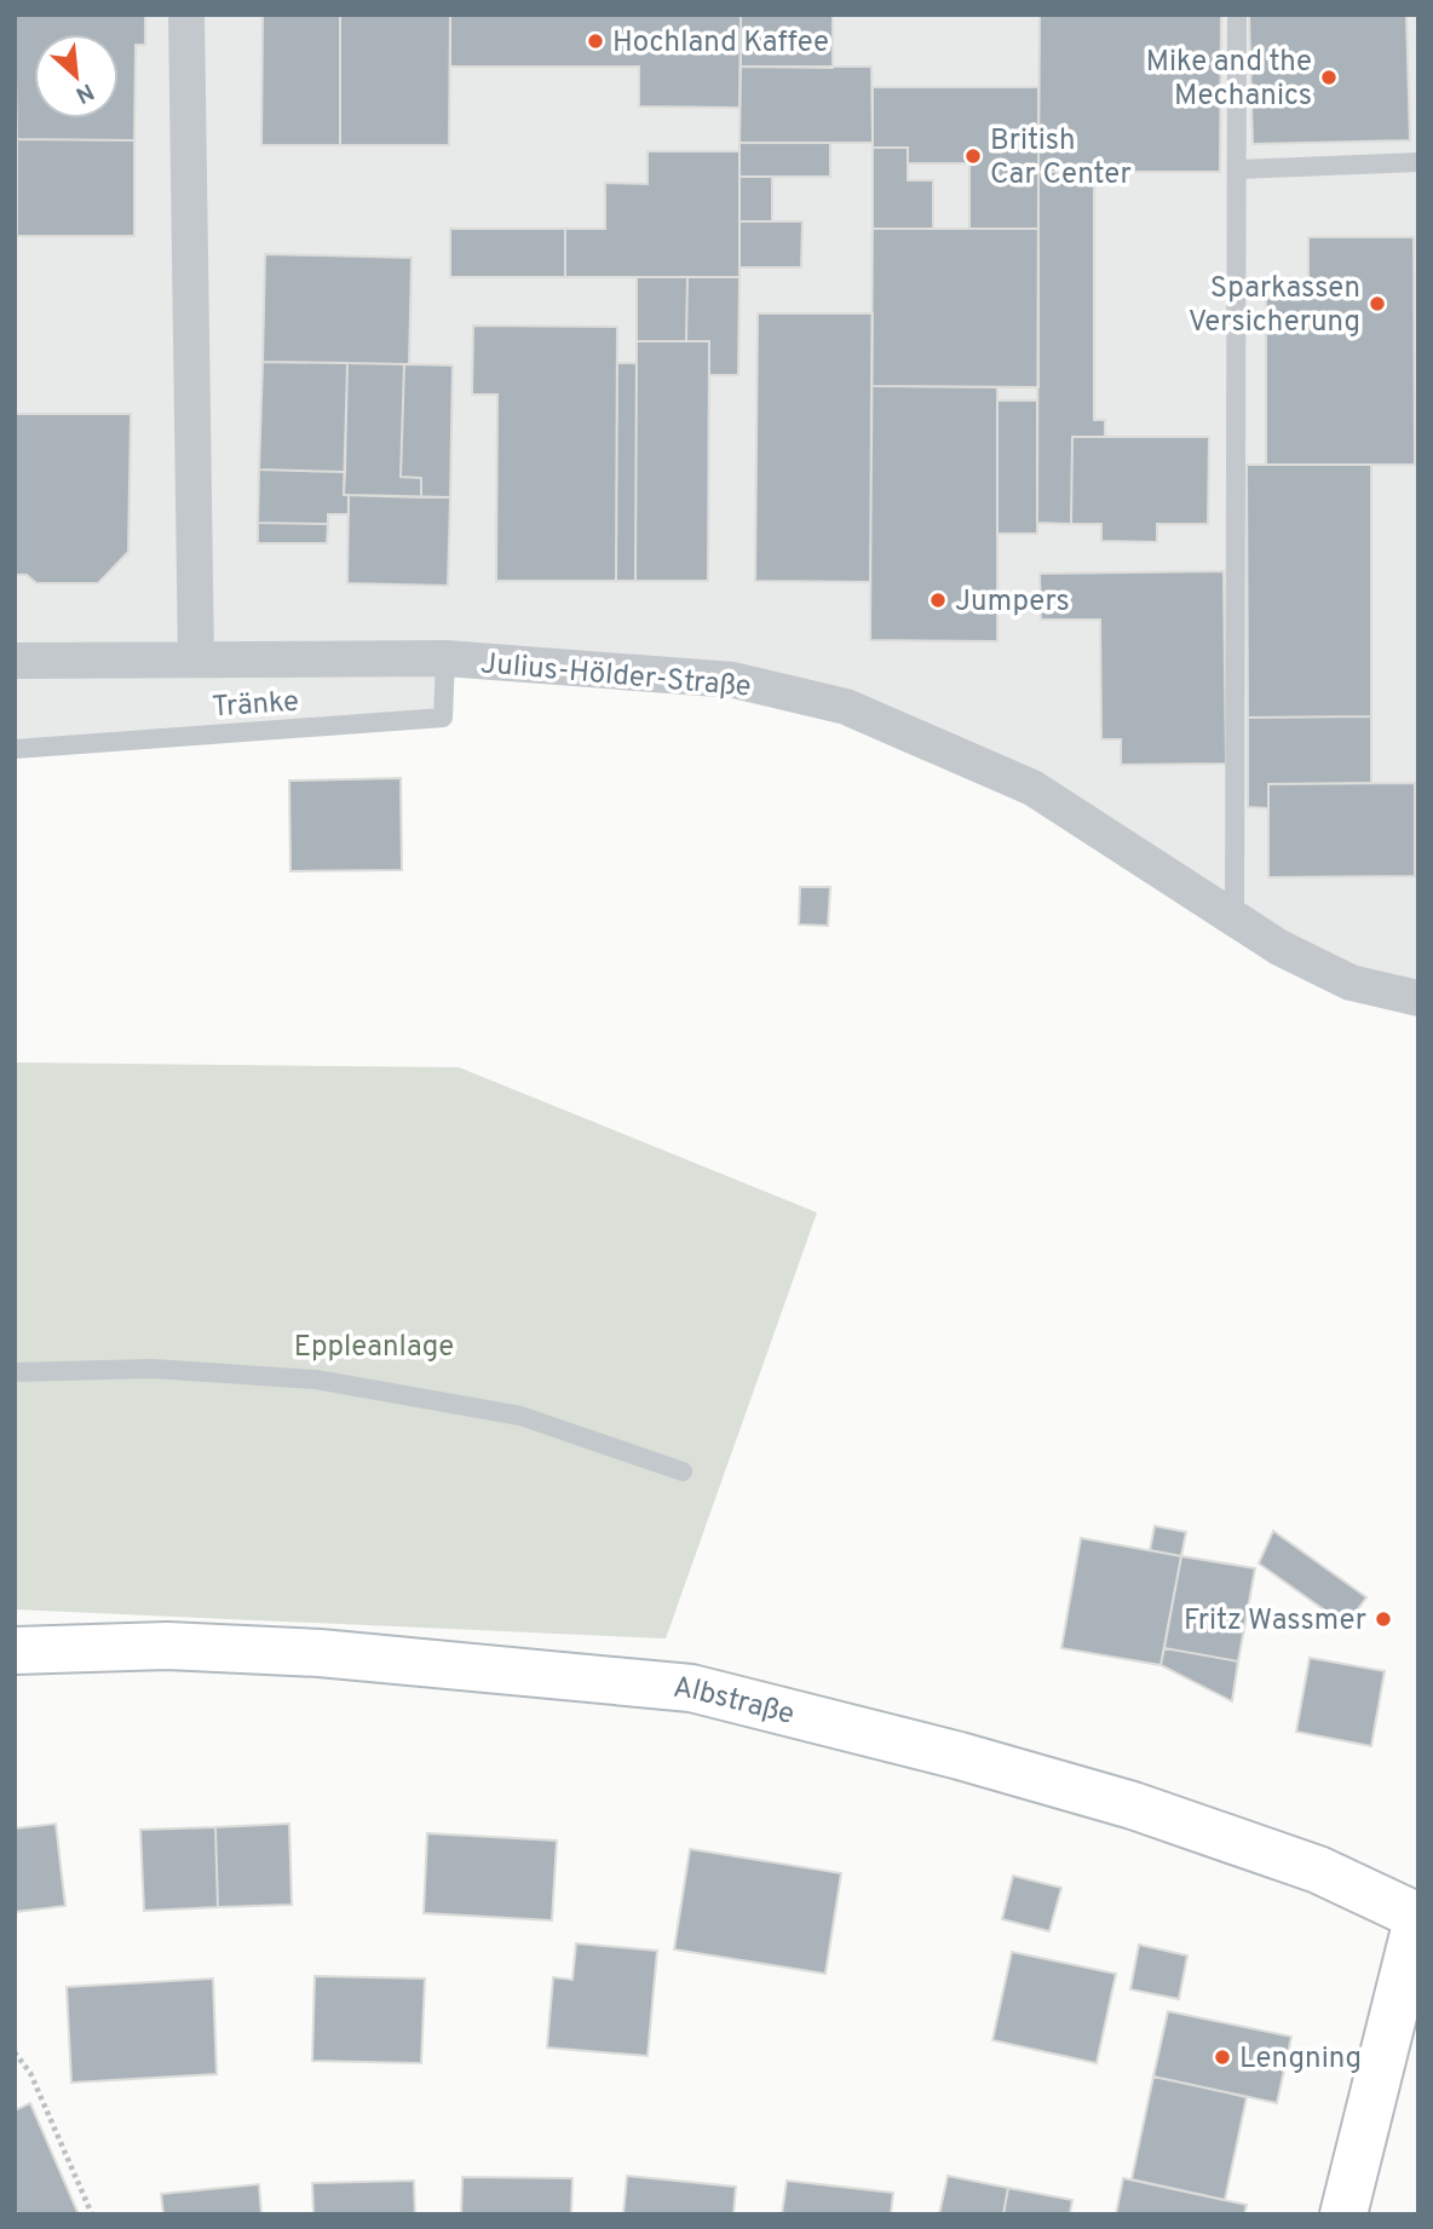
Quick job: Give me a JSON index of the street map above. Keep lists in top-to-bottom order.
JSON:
{
  "streets": {
    "street": ["Julius-Hölder-Straße", "Albstraße"],
    "lane": ["Tränke"]
  },
  "crossings": [
    ["Julius-Hölder-Straße", "Tränke"]
  ],
  "parks": ["Eppleanlage"],
  "places": [
    "Hochland Kaffee",
    "Mike and the Mechanics",
    "British Car Center",
    "Sparkassen Versicherung",
    "Jumpers",
    "Fritz Wassmer",
    "Lengning"
  ],
  "north": "bottom right"
}
